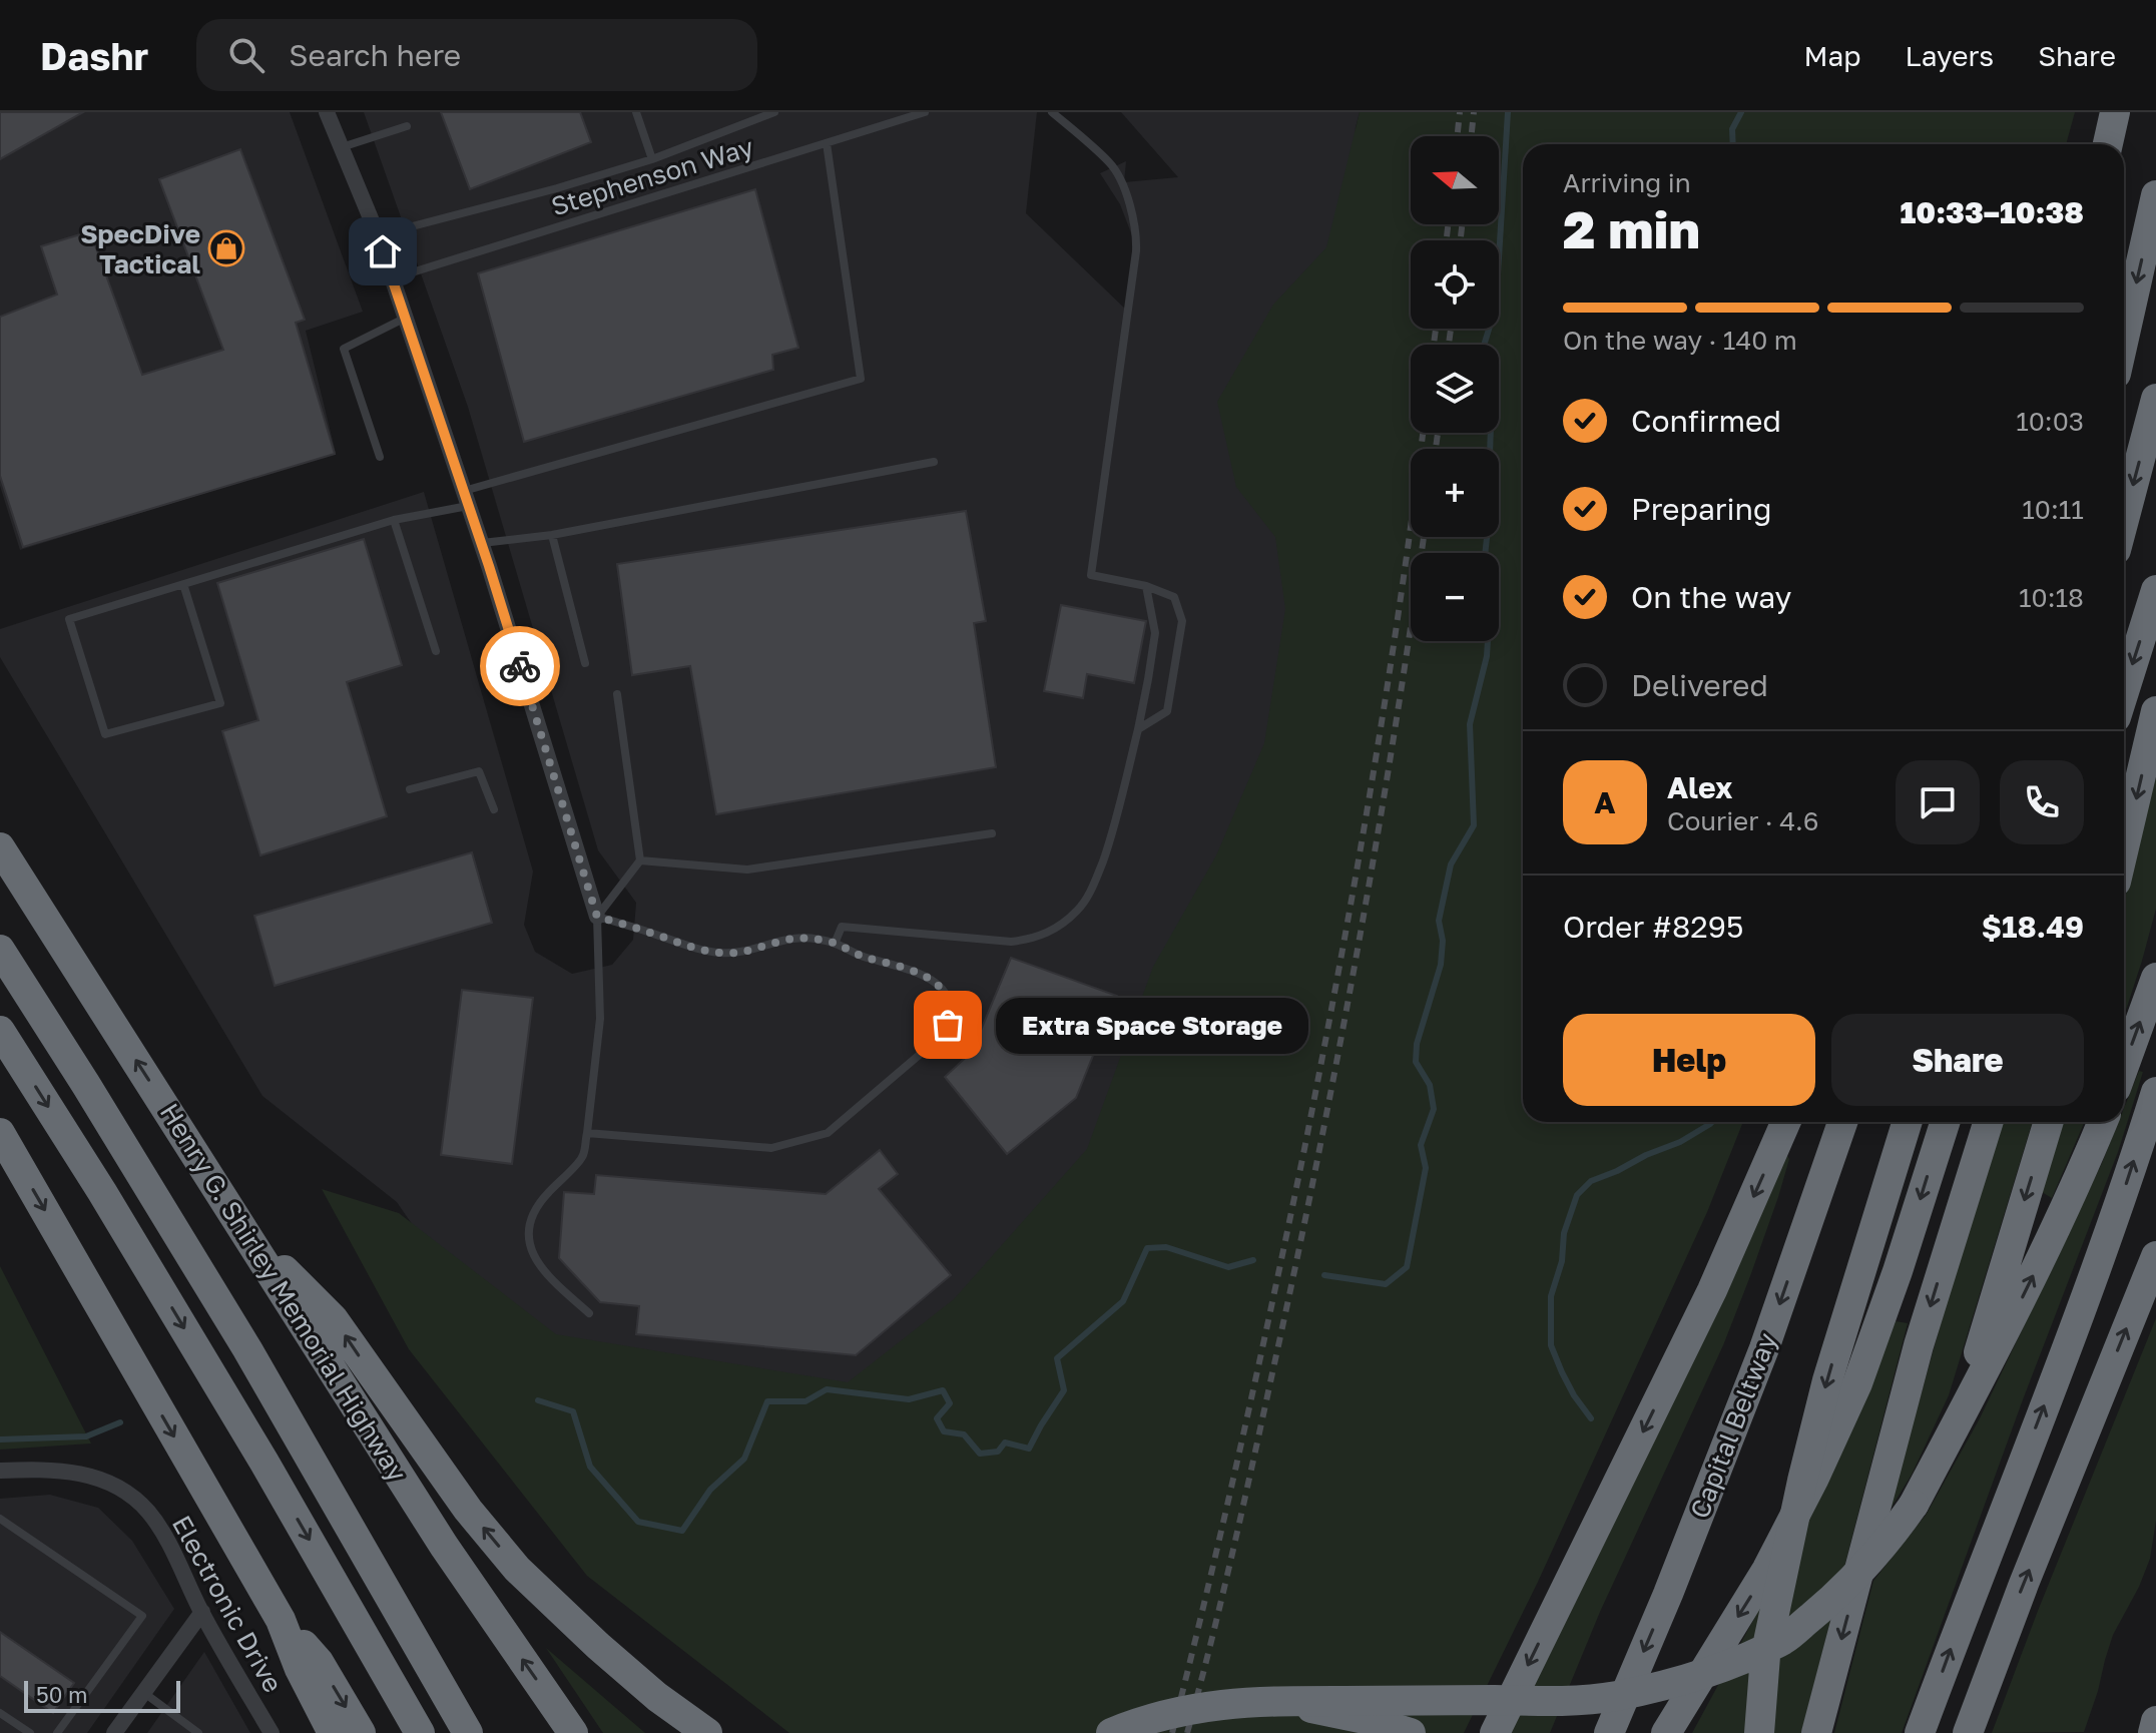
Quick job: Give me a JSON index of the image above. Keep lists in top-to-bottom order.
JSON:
{
  "streets": {
    "highway": ["Henry G. Shirley Memorial Highway", "Capital Beltway"],
    "street": ["Electronic Drive"],
    "lane": ["Stephenson Way"]
  },
  "places": {
    "shop": ["SpecDive Tactical"],
    "other": ["Extra Space Storage"]
  },
  "scale_bar": "50 m",
  "north": "left",
  "page": {
    "header": "Dashr",
    "search": "Search here",
    "nav": ["Map", "Layers", "Share"],
    "map_buttons": ["+", "−"],
    "heading": ["2 min", "Arriving in", "10:33–10:38"],
    "panel": [
      "Alex",
      "Courier · 4.6",
      "Order #8295",
      "$18.49"
    ],
    "bar": "On the way · 140 m",
    "list": [
      ["Confirmed", "10:03"],
      ["Preparing", "10:11"],
      ["On the way", "10:18"],
      "Delivered"
    ],
    "round": "A",
    "bubble": "Extra Space Storage",
    "buttons": ["Help", "Share"],
    "scale": "50 m"
  }
}
